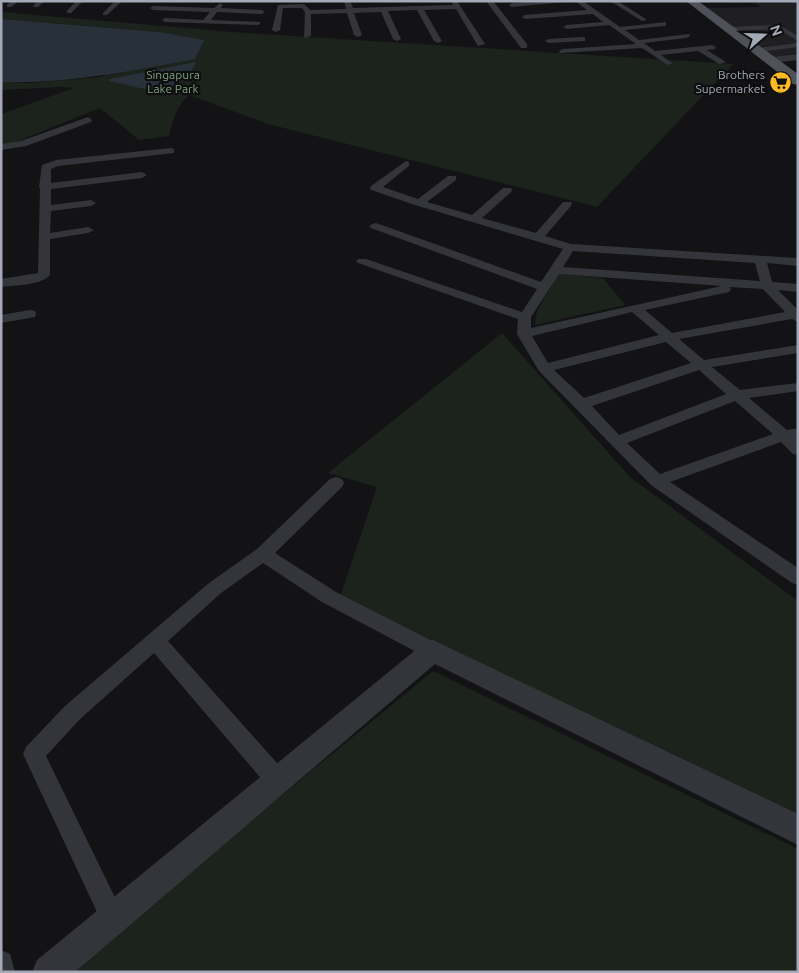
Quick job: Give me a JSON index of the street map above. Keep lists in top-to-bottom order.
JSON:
{
  "parks": ["Singapura Lake Park"],
  "places": {
    "supermarket": ["Brothers Supermarket"]
  },
  "north": "right"
}
